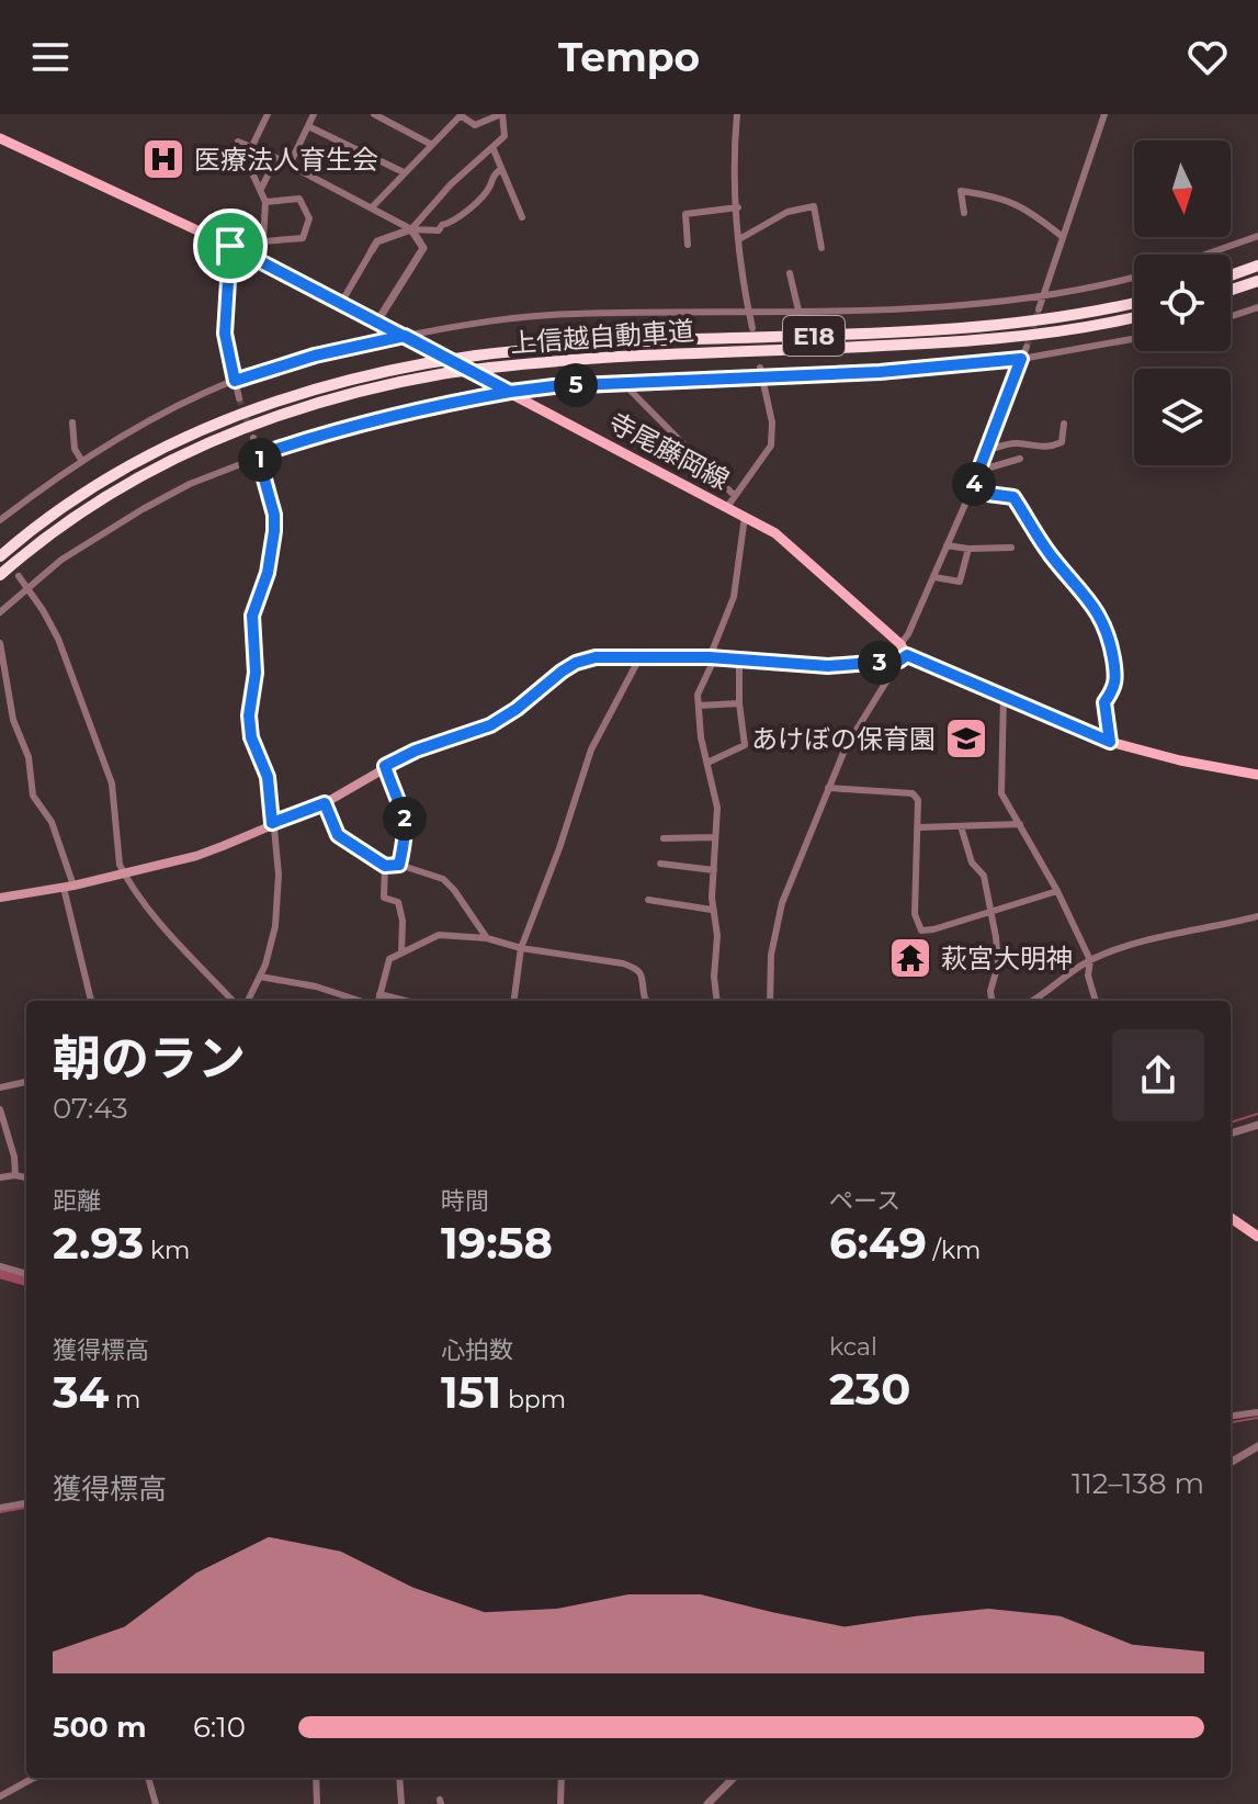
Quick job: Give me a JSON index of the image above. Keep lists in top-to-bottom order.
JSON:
{
  "streets": {
    "highway": ["E18", "上信越自動車道"],
    "main road": ["寺尾藤岡線"]
  },
  "places": {
    "hospital": ["医療法人育生会"],
    "school or university": ["あけぼの保育園"],
    "temple": ["萩宮大明神"]
  },
  "north": "bottom",
  "page": {
    "header": "Tempo",
    "pins": [
      "5",
      "1",
      "4",
      "3",
      "2"
    ],
    "heading": ["朝のラン", "07:43"],
    "stats": [
      ["距離", "2.93 km"],
      ["時間", "19:58"],
      ["ペース", "6:49 /km"],
      ["獲得標高", "34 m"],
      ["心拍数", "151 bpm"],
      ["kcal", "230"]
    ],
    "chart": ["獲得標高", "112–138 m"],
    "list": [
      {
        "name": "500 m",
        "note": "6:10"
      }
    ]
  }
}
